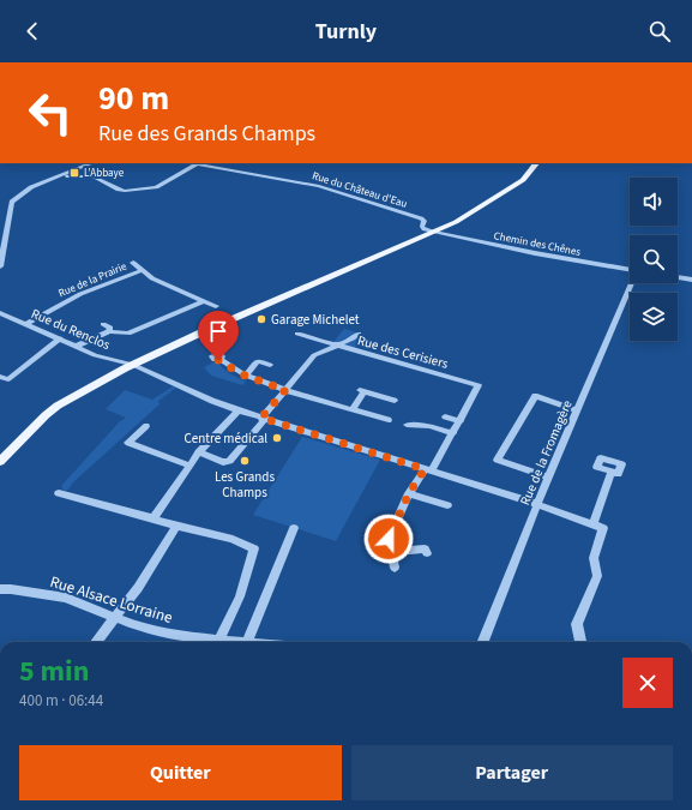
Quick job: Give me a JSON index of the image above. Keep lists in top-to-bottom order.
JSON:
{
  "streets": {
    "street": [
      "Rue du Château d'Eau",
      "Chemin des Chênes",
      "Rue de la Prairie",
      "Rue du Renclos",
      "Rue des Cerisiers",
      "Rue de la Fromagère",
      "Rue Alsace Lorraine"
    ]
  },
  "crossings": [
    ["Rue du Château d'Eau", "Chemin des Chênes"],
    ["Rue de la Prairie", "Rue du Renclos"],
    ["Rue du Renclos", "Rue de la Fromagère"]
  ],
  "places": {
    "transit": ["L'Abbaye"],
    "other": ["Garage Michelet", "Centre médical", "Les Grands Champs"]
  },
  "page": {
    "header": "Turnly",
    "turn": ["90 m", "Rue des Grands Champs"],
    "heading": ["5 min", "400 m · 06:44"],
    "buttons": ["Quitter", "Partager"]
  }
}
